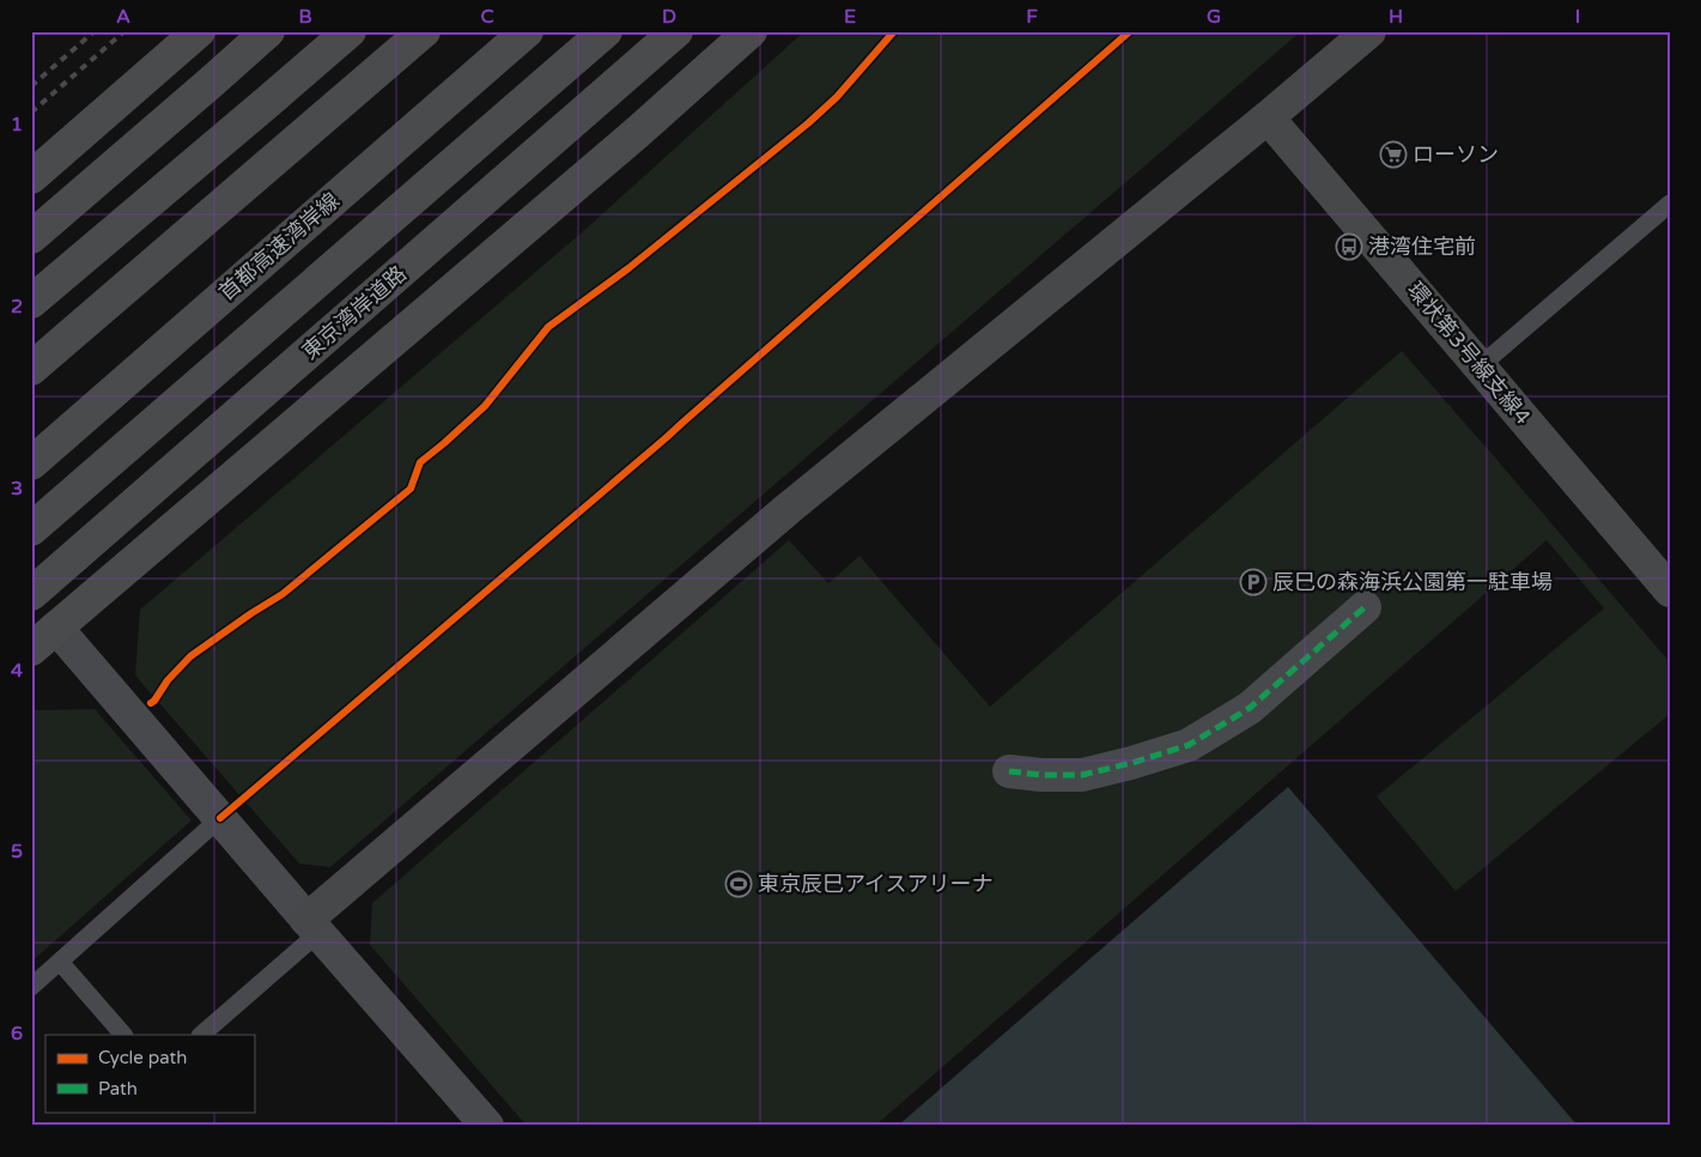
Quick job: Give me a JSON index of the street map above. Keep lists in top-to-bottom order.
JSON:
{
  "streets": {
    "highway": ["首都高速湾岸線", "東京湾岸道路"],
    "street": ["環状第3号線支線4"]
  },
  "places": {
    "supermarket": ["ローソン"],
    "bus stop": ["港湾住宅前"],
    "parking": ["辰巳の森海浜公園第一駐車場"],
    "sports": ["東京辰巳アイスアリーナ"]
  },
  "legend": ["Cycle path", "Path"],
  "grid": {
    "columns": [
      "A",
      "B",
      "C",
      "D",
      "E",
      "F",
      "G",
      "H",
      "I"
    ],
    "rows": [
      "1",
      "2",
      "3",
      "4",
      "5",
      "6"
    ]
  }
}
